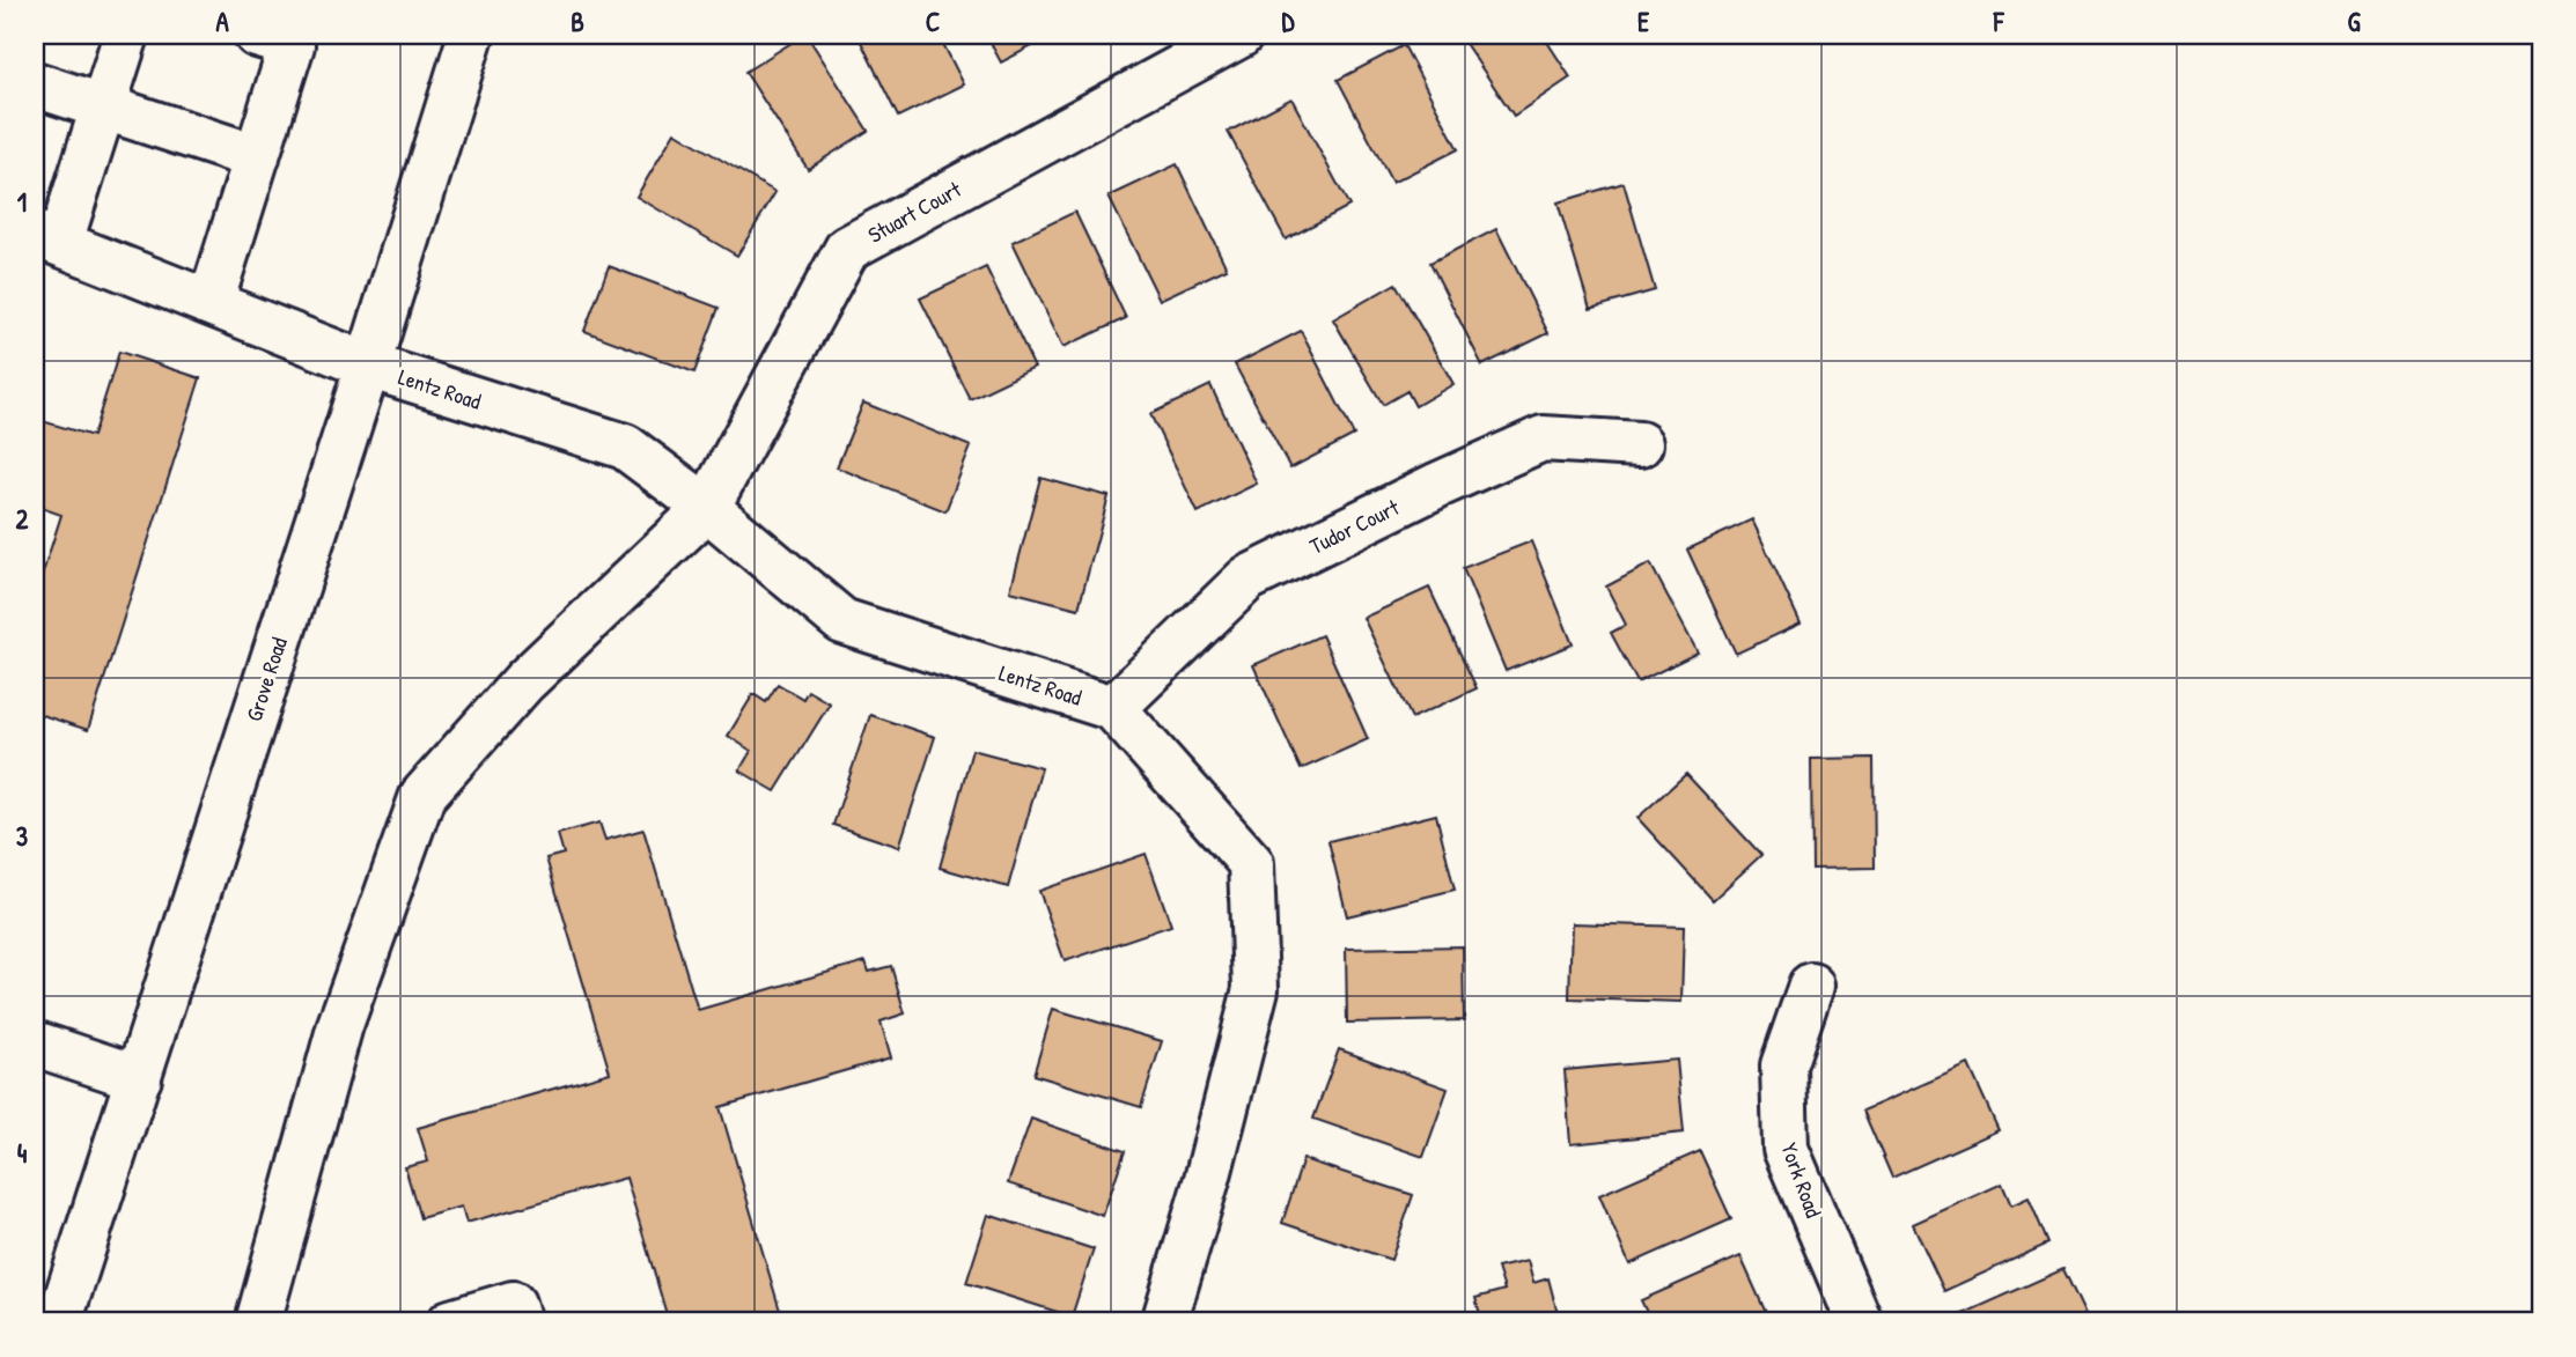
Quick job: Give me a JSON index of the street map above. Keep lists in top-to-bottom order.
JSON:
{
  "streets": {
    "street": [
      "Stuart Court",
      "Lentz Road",
      "Tudor Court",
      "Grove Road",
      "York Road"
    ]
  },
  "crossings": [
    ["Stuart Court", "Lentz Road"],
    ["Lentz Road", "Tudor Court"],
    ["Lentz Road", "Grove Road"]
  ],
  "grid": {
    "columns": [
      "A",
      "B",
      "C",
      "D",
      "E",
      "F",
      "G"
    ],
    "rows": [
      "1",
      "2",
      "3",
      "4"
    ]
  }
}
